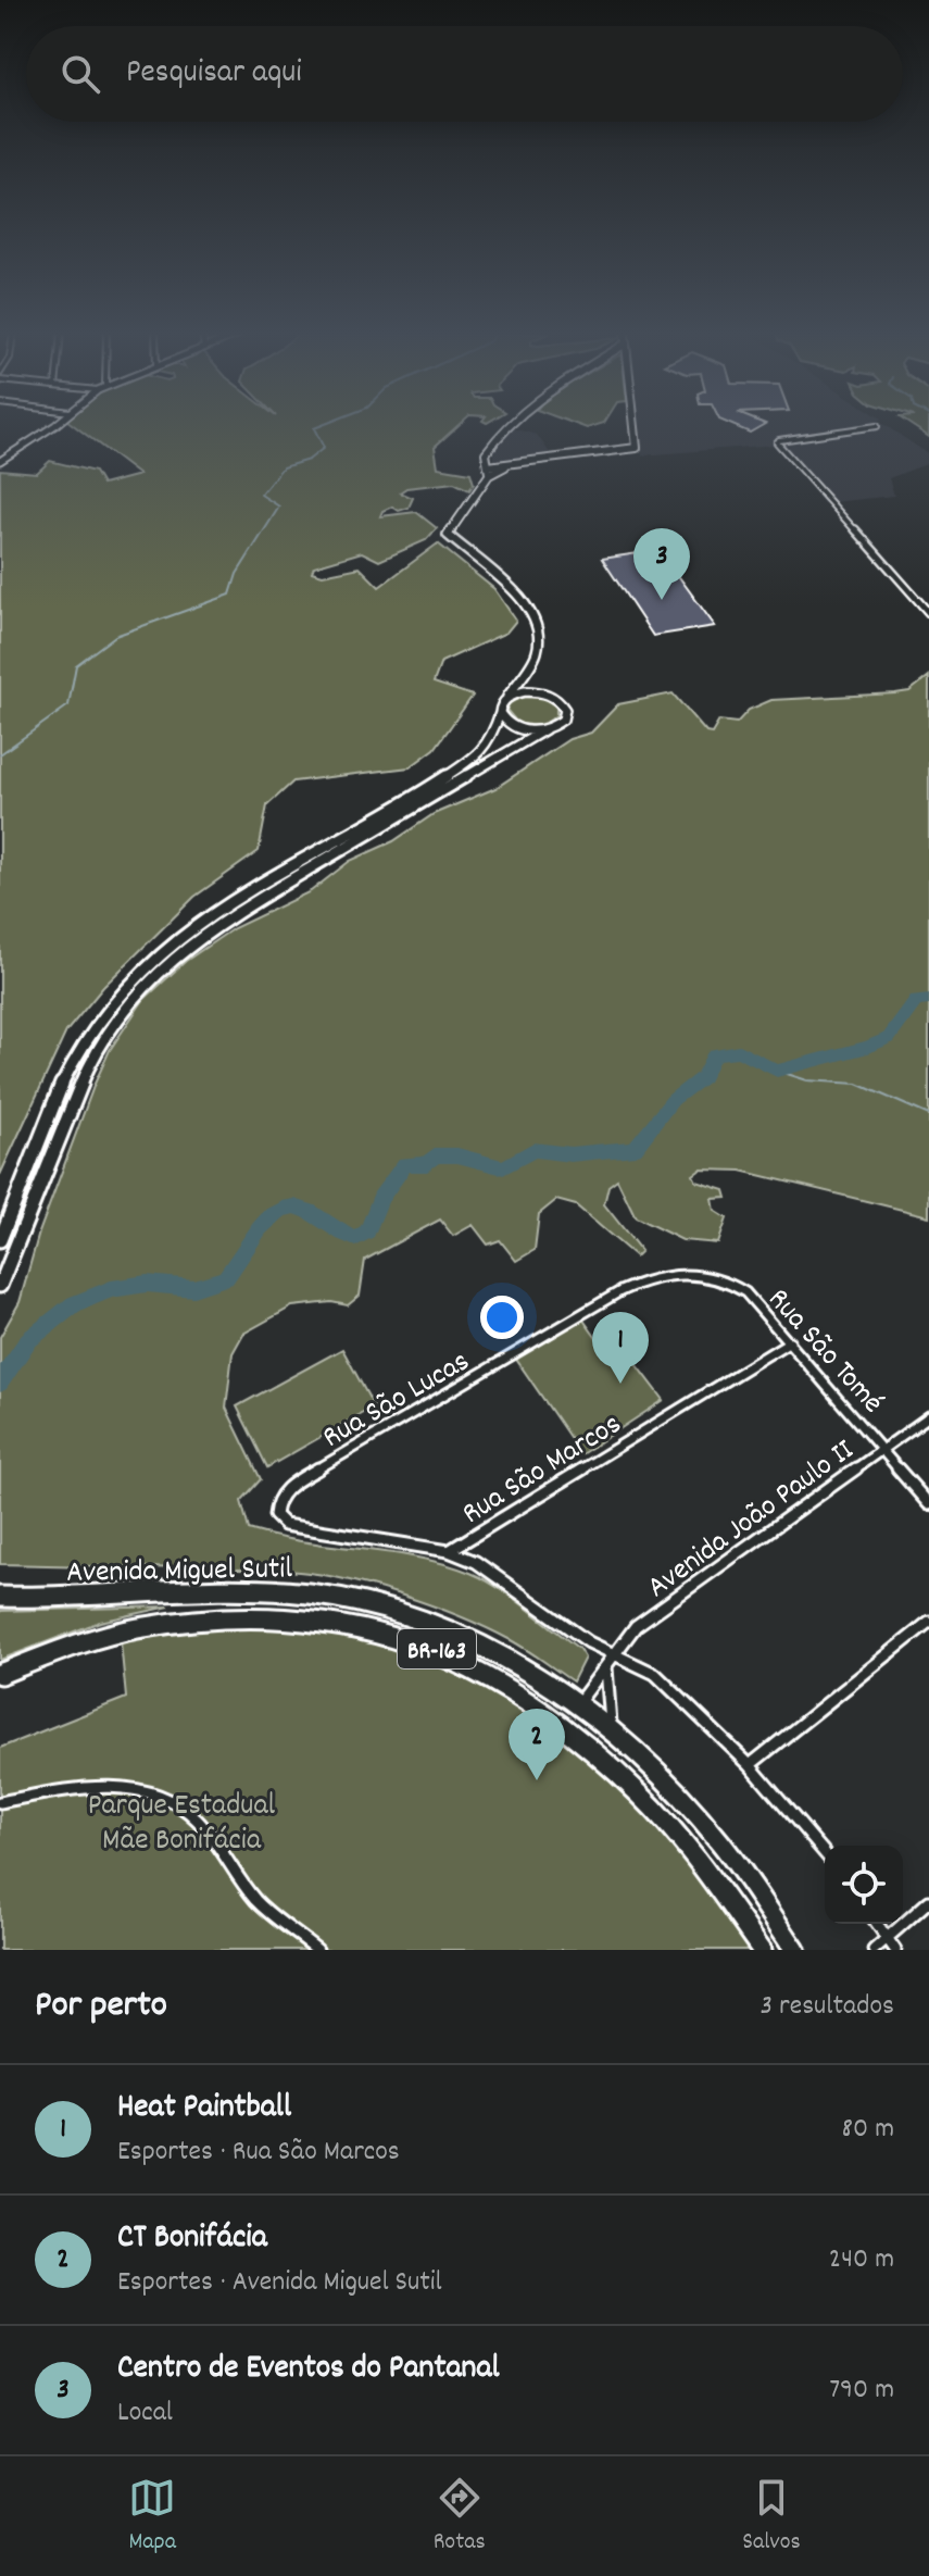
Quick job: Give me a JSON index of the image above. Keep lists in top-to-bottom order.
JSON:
{
  "streets": {
    "highway": ["Avenida Miguel Sutil", "BR-163"],
    "street": [
      "Rua São Tomé",
      "Rua São Lucas",
      "Rua São Marcos",
      "Avenida João Paulo II"
    ]
  },
  "crossings": [
    ["Rua São Tomé", "Rua São Lucas"],
    ["Rua São Tomé", "Rua São Marcos"],
    ["Rua São Tomé", "Avenida João Paulo II"],
    ["Rua São Lucas", "Rua São Marcos"],
    ["Avenida João Paulo II", "Avenida Miguel Sutil"]
  ],
  "parks": ["Parque Estadual Mãe Bonifácia"],
  "page": {
    "search": "Pesquisar aqui",
    "pins": ["3", "1", "2"],
    "heading": ["Por perto", "3 resultados"],
    "list": [
      {
        "mark": "1",
        "name": "Heat Paintball",
        "note": "Esportes · Rua São Marcos",
        "value": "80 m"
      },
      {
        "mark": "2",
        "name": "CT Bonifácia",
        "note": "Esportes · Avenida Miguel Sutil",
        "value": "240 m"
      },
      {
        "mark": "3",
        "name": "Centro de Eventos do Pantanal",
        "note": "Local",
        "value": "790 m"
      }
    ],
    "nav": ["Mapa", "Rotas", "Salvos"]
  }
}
